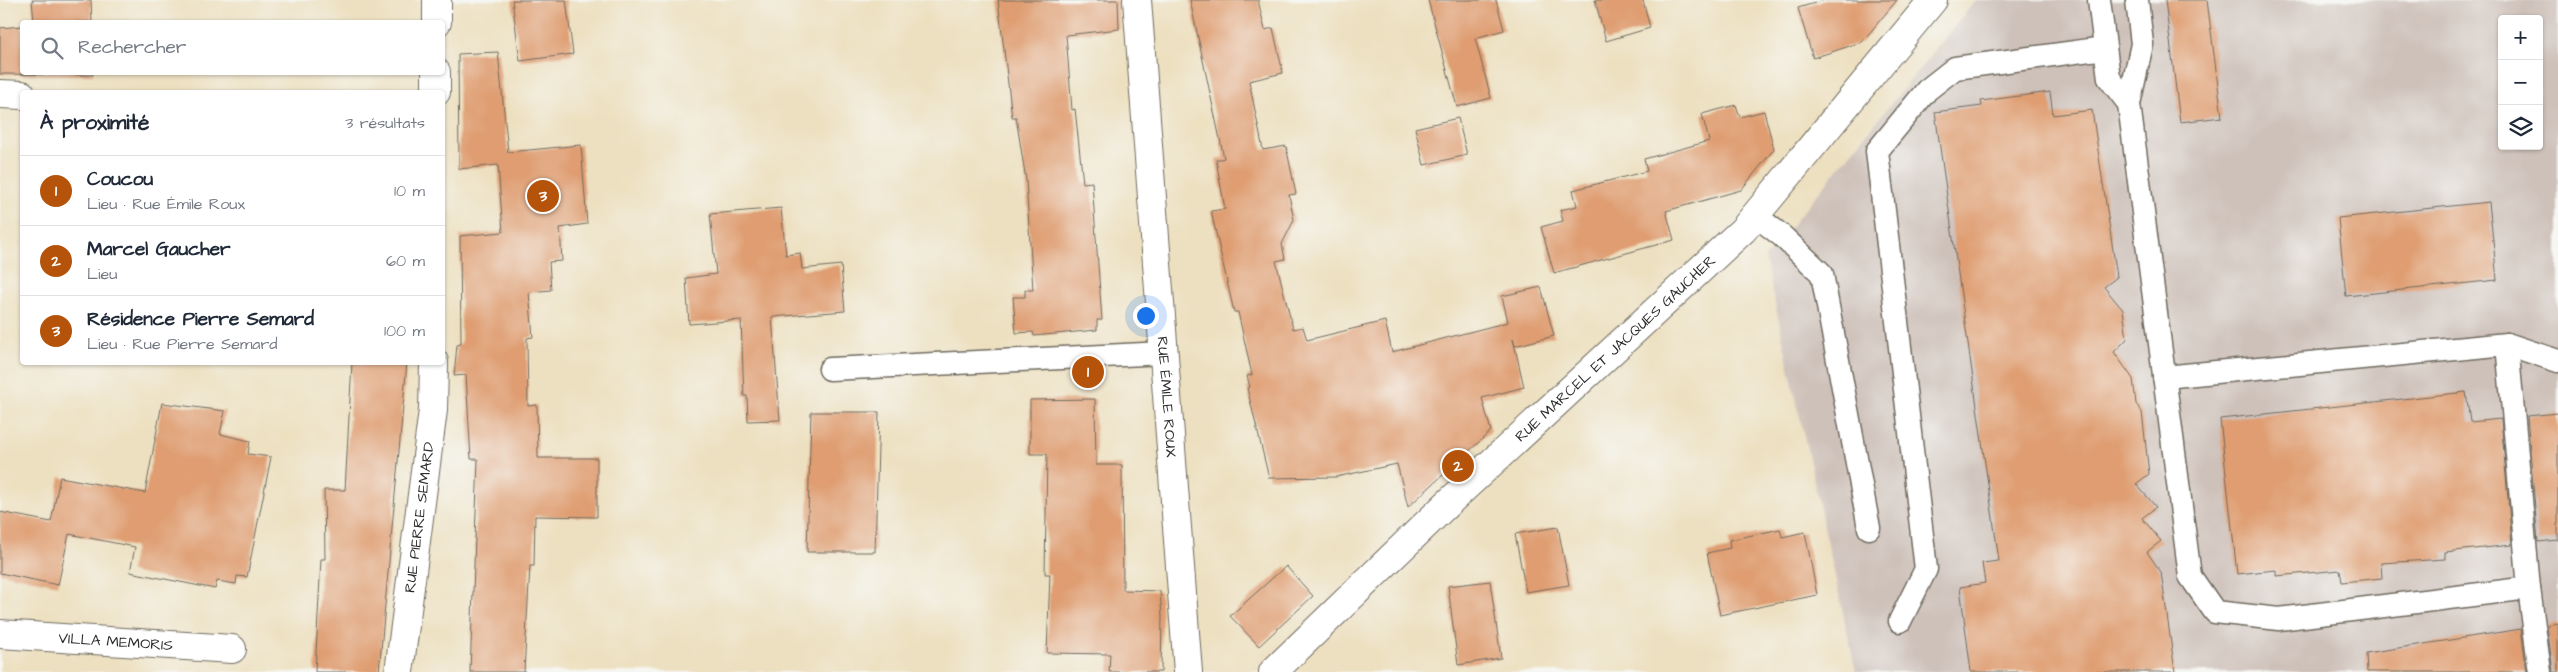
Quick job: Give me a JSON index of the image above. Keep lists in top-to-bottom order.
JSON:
{
  "streets": {
    "street": [
      "RUE MARCEL ET JACQUES GAUCHER",
      "RUE ÉMILE ROUX",
      "RUE PIERRE SEMARD",
      "VILLA MEMORIS"
    ]
  },
  "page": {
    "map_buttons": ["+", "−"],
    "search": "Rechercher",
    "heading": ["À proximité", "3 résultats"],
    "list": [
      {
        "mark": "1",
        "name": "Coucou",
        "note": "Lieu · Rue Émile Roux",
        "value": "10 m"
      },
      {
        "mark": "2",
        "name": "Marcel Gaucher",
        "note": "Lieu",
        "value": "60 m"
      },
      {
        "mark": "3",
        "name": "Résidence Pierre Semard",
        "note": "Lieu · Rue Pierre Semard",
        "value": "100 m"
      }
    ],
    "pins": ["3", "1", "2"]
  }
}
